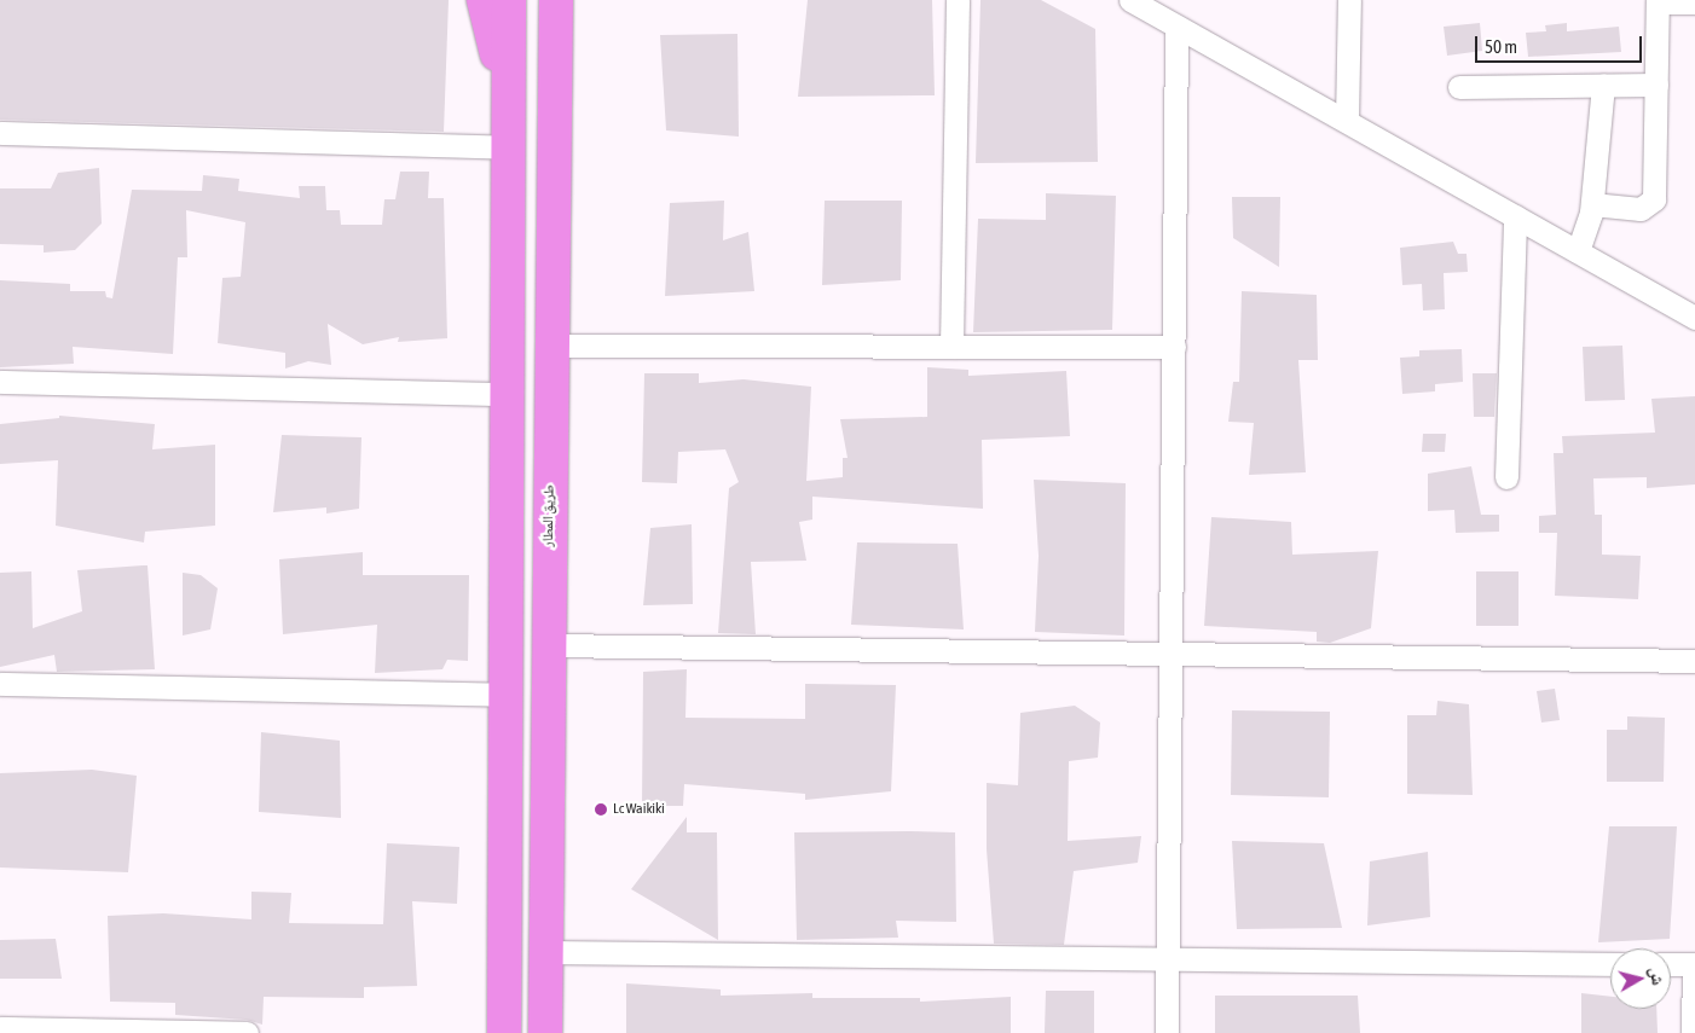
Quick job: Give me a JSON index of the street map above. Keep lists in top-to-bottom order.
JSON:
{
  "streets": {
    "highway": ["طريق المطار"]
  },
  "places": ["Lc Waikiki"],
  "scale_bar": "50 m",
  "north": "right"
}
